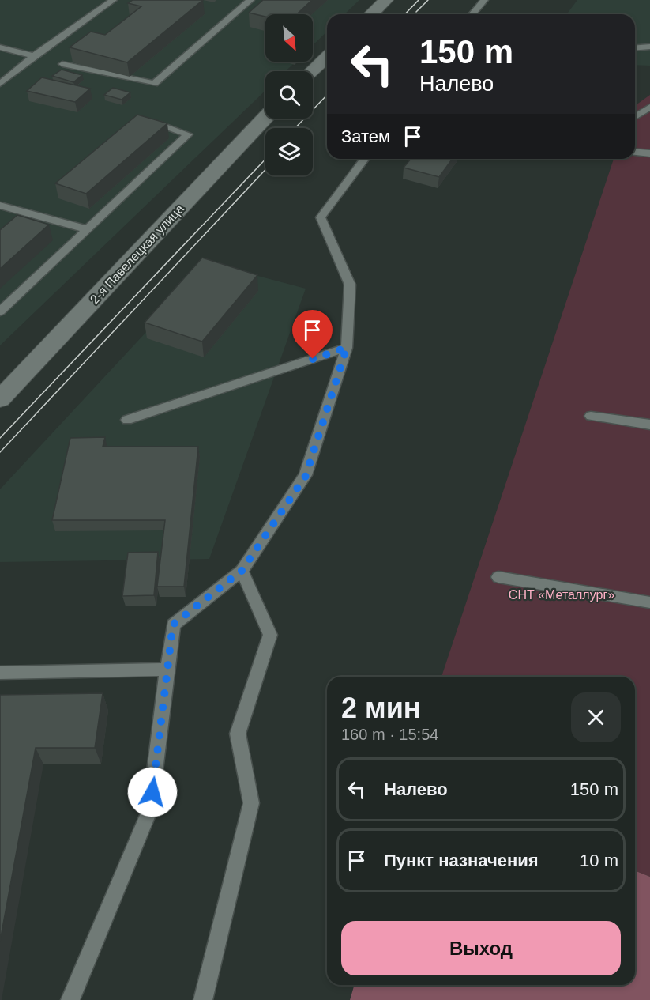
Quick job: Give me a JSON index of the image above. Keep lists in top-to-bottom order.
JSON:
{
  "streets": {
    "street": ["2-я Павелецкая улица"]
  },
  "parks": ["СНТ «Металлург»"],
  "north": "bottom right",
  "page": {
    "turn": ["150 m", "Налево"],
    "then": "Затем",
    "heading": ["2 мин", "160 m · 15:54"],
    "list": [
      {
        "name": "Налево",
        "value": "150 m"
      },
      {
        "name": "Пункт назначения",
        "value": "10 m"
      }
    ],
    "buttons": "Выход"
  }
}
